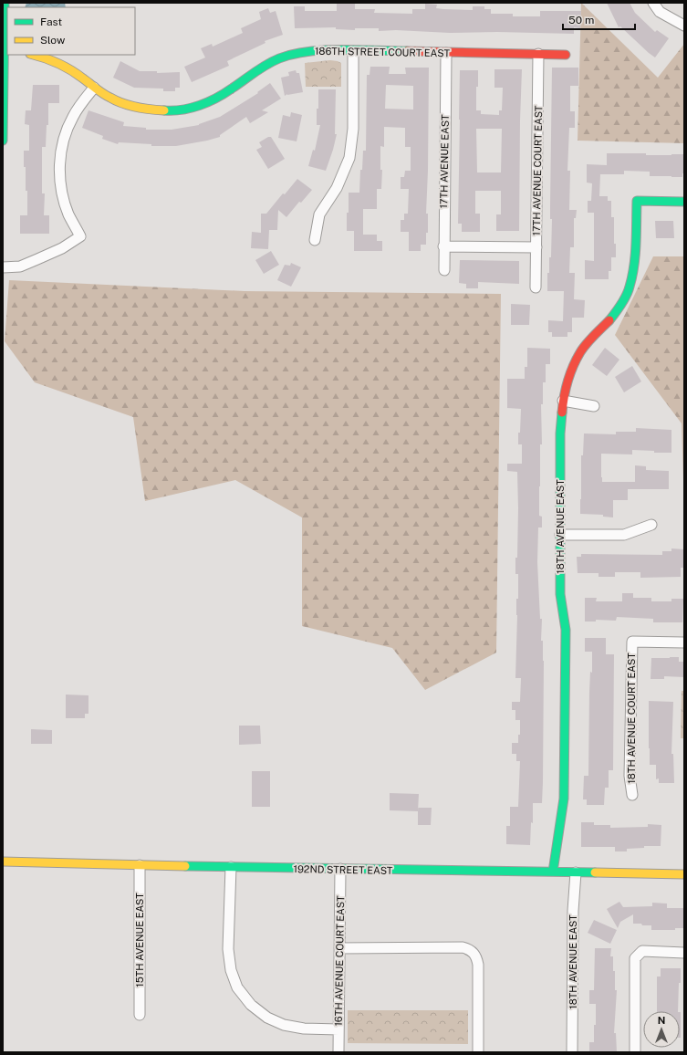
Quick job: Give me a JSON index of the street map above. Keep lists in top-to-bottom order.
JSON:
{
  "streets": {
    "street": [
      "186TH STREET COURT EAST",
      "17TH AVENUE EAST",
      "17TH AVENUE COURT EAST",
      "18TH AVENUE EAST",
      "18TH AVENUE COURT EAST",
      "192ND STREET EAST",
      "15TH AVENUE EAST",
      "16TH AVENUE COURT EAST"
    ]
  },
  "crossings": [
    ["186TH STREET COURT EAST", "17TH AVENUE EAST"],
    ["186TH STREET COURT EAST", "17TH AVENUE COURT EAST"],
    ["18TH AVENUE EAST", "192ND STREET EAST"],
    ["192ND STREET EAST", "15TH AVENUE EAST"],
    ["192ND STREET EAST", "16TH AVENUE COURT EAST"]
  ],
  "legend": ["Fast", "Slow"],
  "scale_bar": "50 m",
  "north": "top"
}
